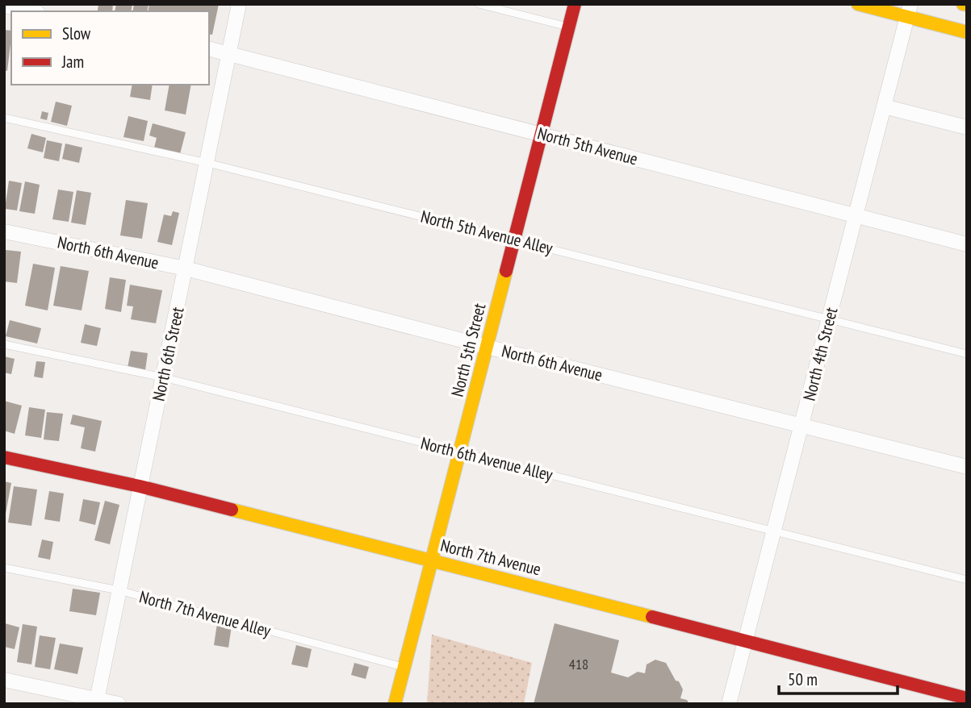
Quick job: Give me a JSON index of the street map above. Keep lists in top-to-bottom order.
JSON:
{
  "streets": {
    "street": [
      "North 5th Avenue",
      "North 6th Avenue",
      "North 5th Street",
      "North 6th Street",
      "North 4th Street",
      "North 7th Avenue"
    ],
    "lane": ["North 5th Avenue Alley", "North 6th Avenue Alley", "North 7th Avenue Alley"]
  },
  "crossings": [
    ["North 5th Avenue", "North 5th Street"],
    ["North 5th Avenue", "North 6th Street"],
    ["North 5th Avenue", "North 4th Street"],
    ["North 5th Avenue Alley", "North 5th Street"],
    ["North 5th Avenue Alley", "North 6th Street"],
    ["North 5th Avenue Alley", "North 4th Street"],
    ["North 6th Avenue", "North 5th Street"],
    ["North 6th Avenue", "North 6th Street"],
    ["North 6th Avenue", "North 4th Street"],
    ["North 5th Street", "North 6th Avenue Alley"],
    ["North 5th Street", "North 7th Avenue"],
    ["North 5th Street", "North 7th Avenue Alley"],
    ["North 6th Street", "North 6th Avenue Alley"],
    ["North 6th Street", "North 7th Avenue"],
    ["North 6th Street", "North 7th Avenue Alley"],
    ["North 4th Street", "North 6th Avenue Alley"],
    ["North 4th Street", "North 7th Avenue"]
  ],
  "house_numbers": ["418"],
  "legend": ["Slow", "Jam"],
  "scale_bar": "50 m"
}
